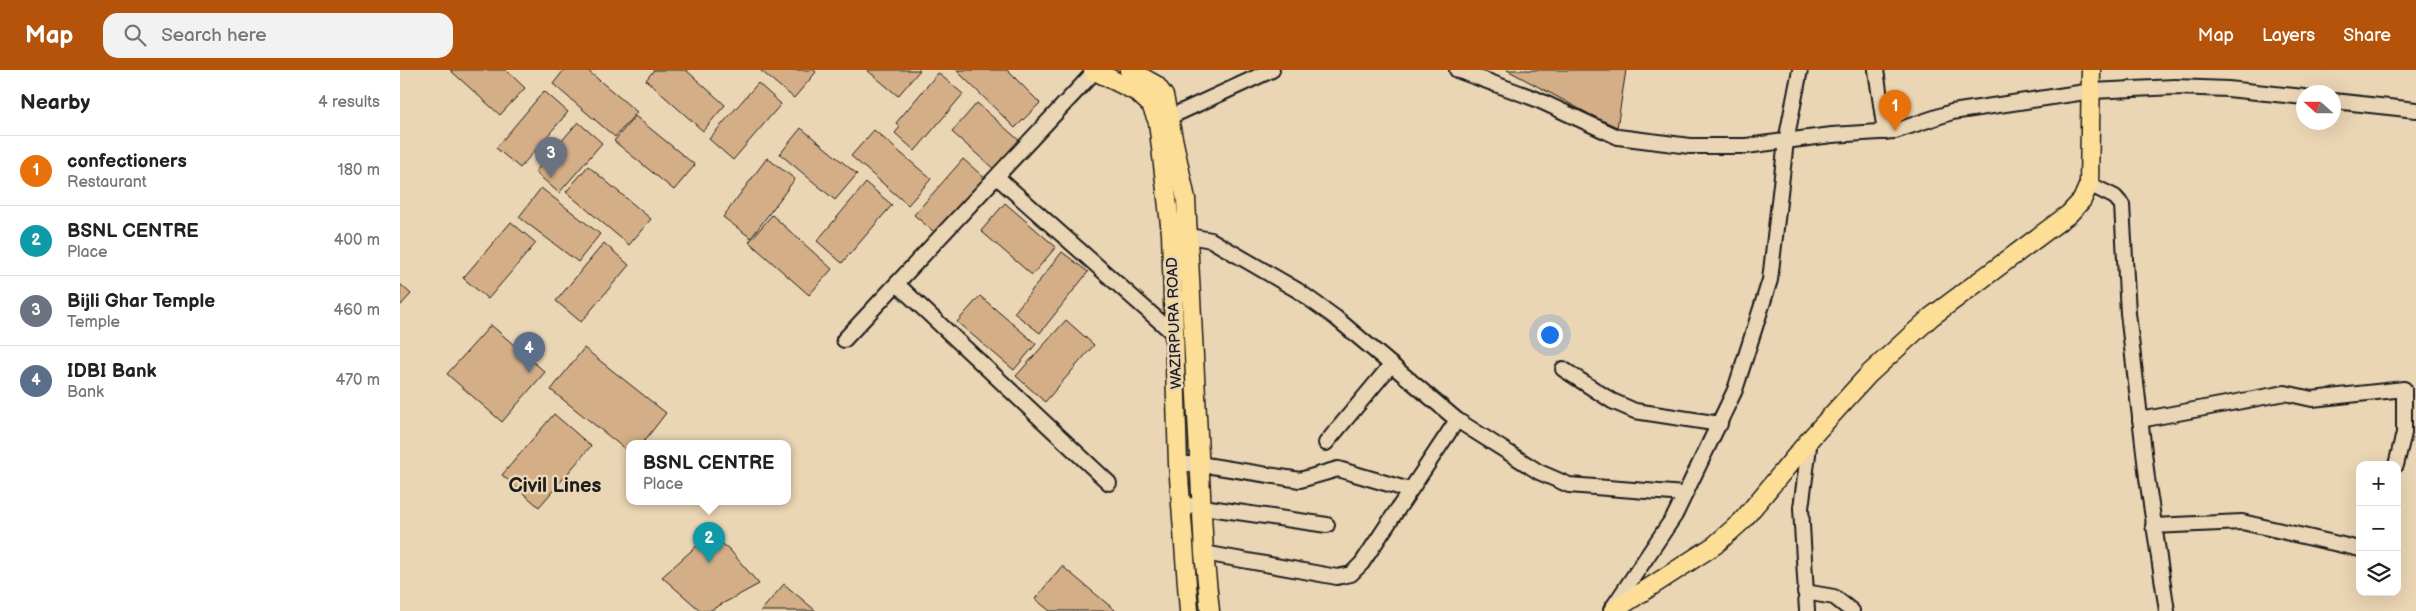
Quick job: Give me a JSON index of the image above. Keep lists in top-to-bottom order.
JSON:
{
  "streets": {
    "main road": ["WAZIRPURA ROAD"]
  },
  "districts": ["Civil Lines"],
  "north": "left",
  "page": {
    "header": "Map",
    "search": "Search here",
    "nav": ["Map", "Layers", "Share"],
    "heading": ["Nearby", "4 results"],
    "pins": [
      "1",
      "3",
      "4",
      "2"
    ],
    "list": [
      {
        "mark": "1",
        "name": "confectioners",
        "note": "Restaurant",
        "value": "180 m"
      },
      {
        "mark": "2",
        "name": "BSNL CENTRE",
        "note": "Place",
        "value": "400 m"
      },
      {
        "mark": "3",
        "name": "Bijli Ghar Temple",
        "note": "Temple",
        "value": "460 m"
      },
      {
        "mark": "4",
        "name": "IDBI Bank",
        "note": "Bank",
        "value": "470 m"
      }
    ],
    "popup": ["BSNL CENTRE", "Place"],
    "map_buttons": ["+", "−"]
  }
}
